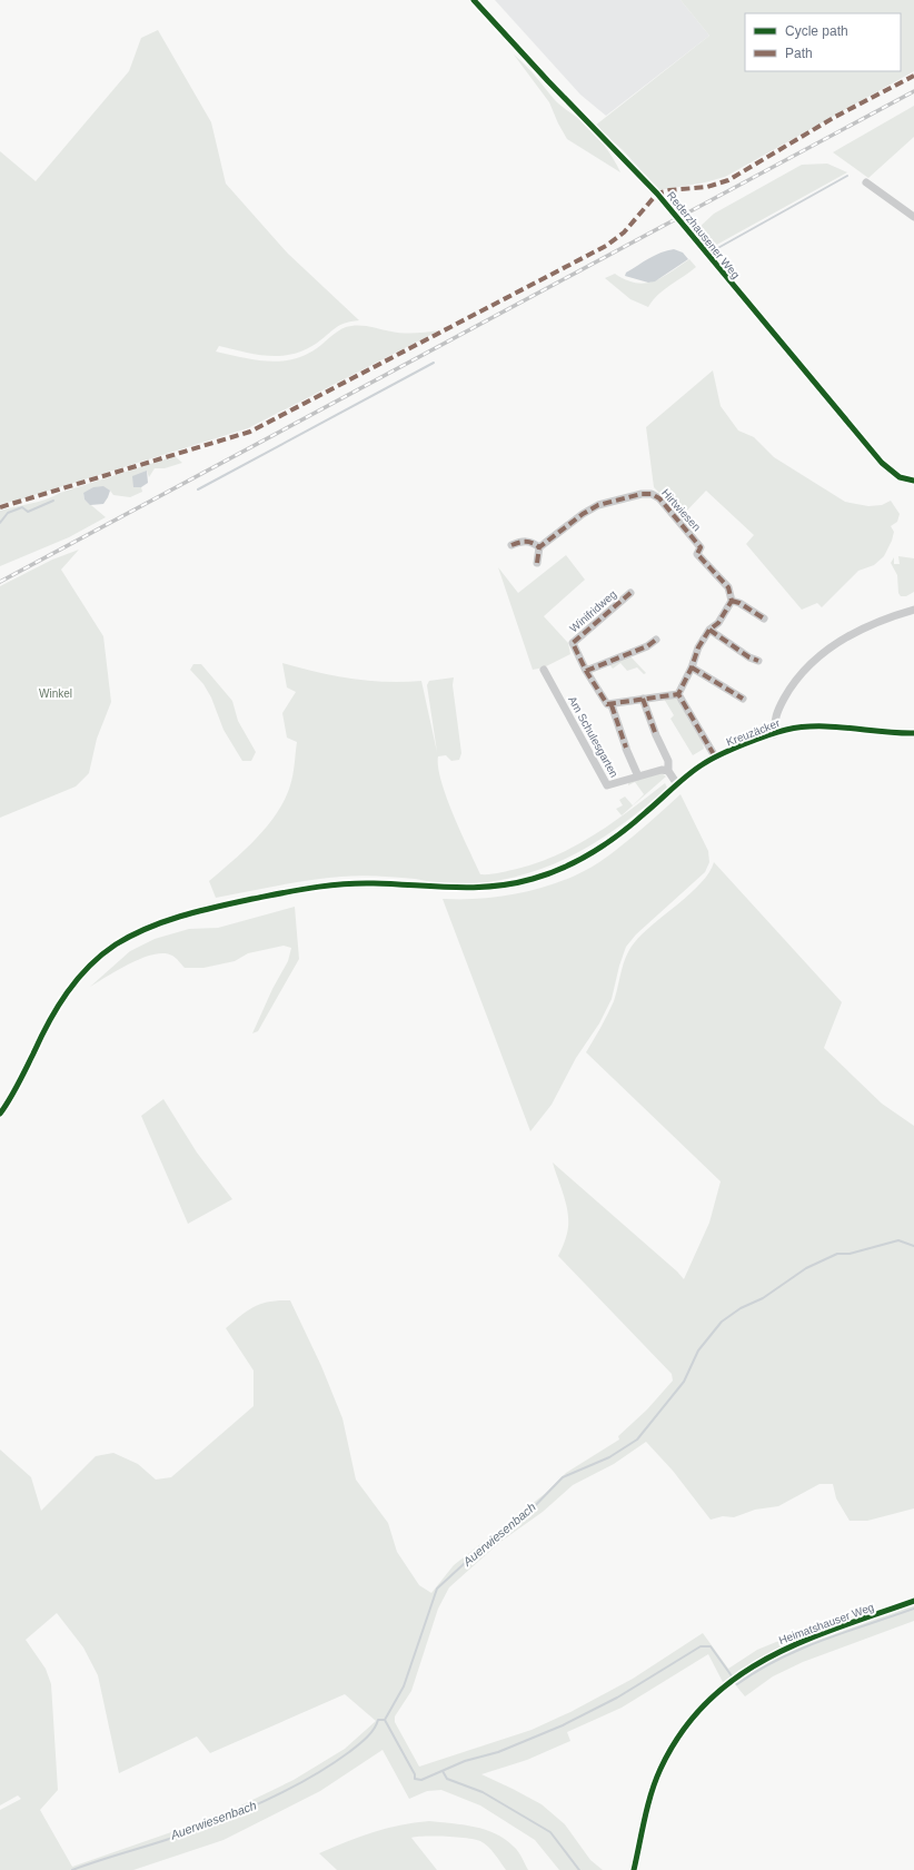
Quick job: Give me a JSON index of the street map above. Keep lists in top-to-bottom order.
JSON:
{
  "streets": {
    "street": [
      "Rederzhausener Weg",
      "Hirtwiesen",
      "Winifridweg",
      "Kreuzäcker",
      "Am Schulesgarten",
      "Heimatshauser Weg"
    ]
  },
  "crossings": [
    ["Winifridweg", "Am Schulesgarten"]
  ],
  "water": ["Auerwiesenbach"],
  "parks": ["Winkel"],
  "legend": ["Cycle path", "Path"]
}
